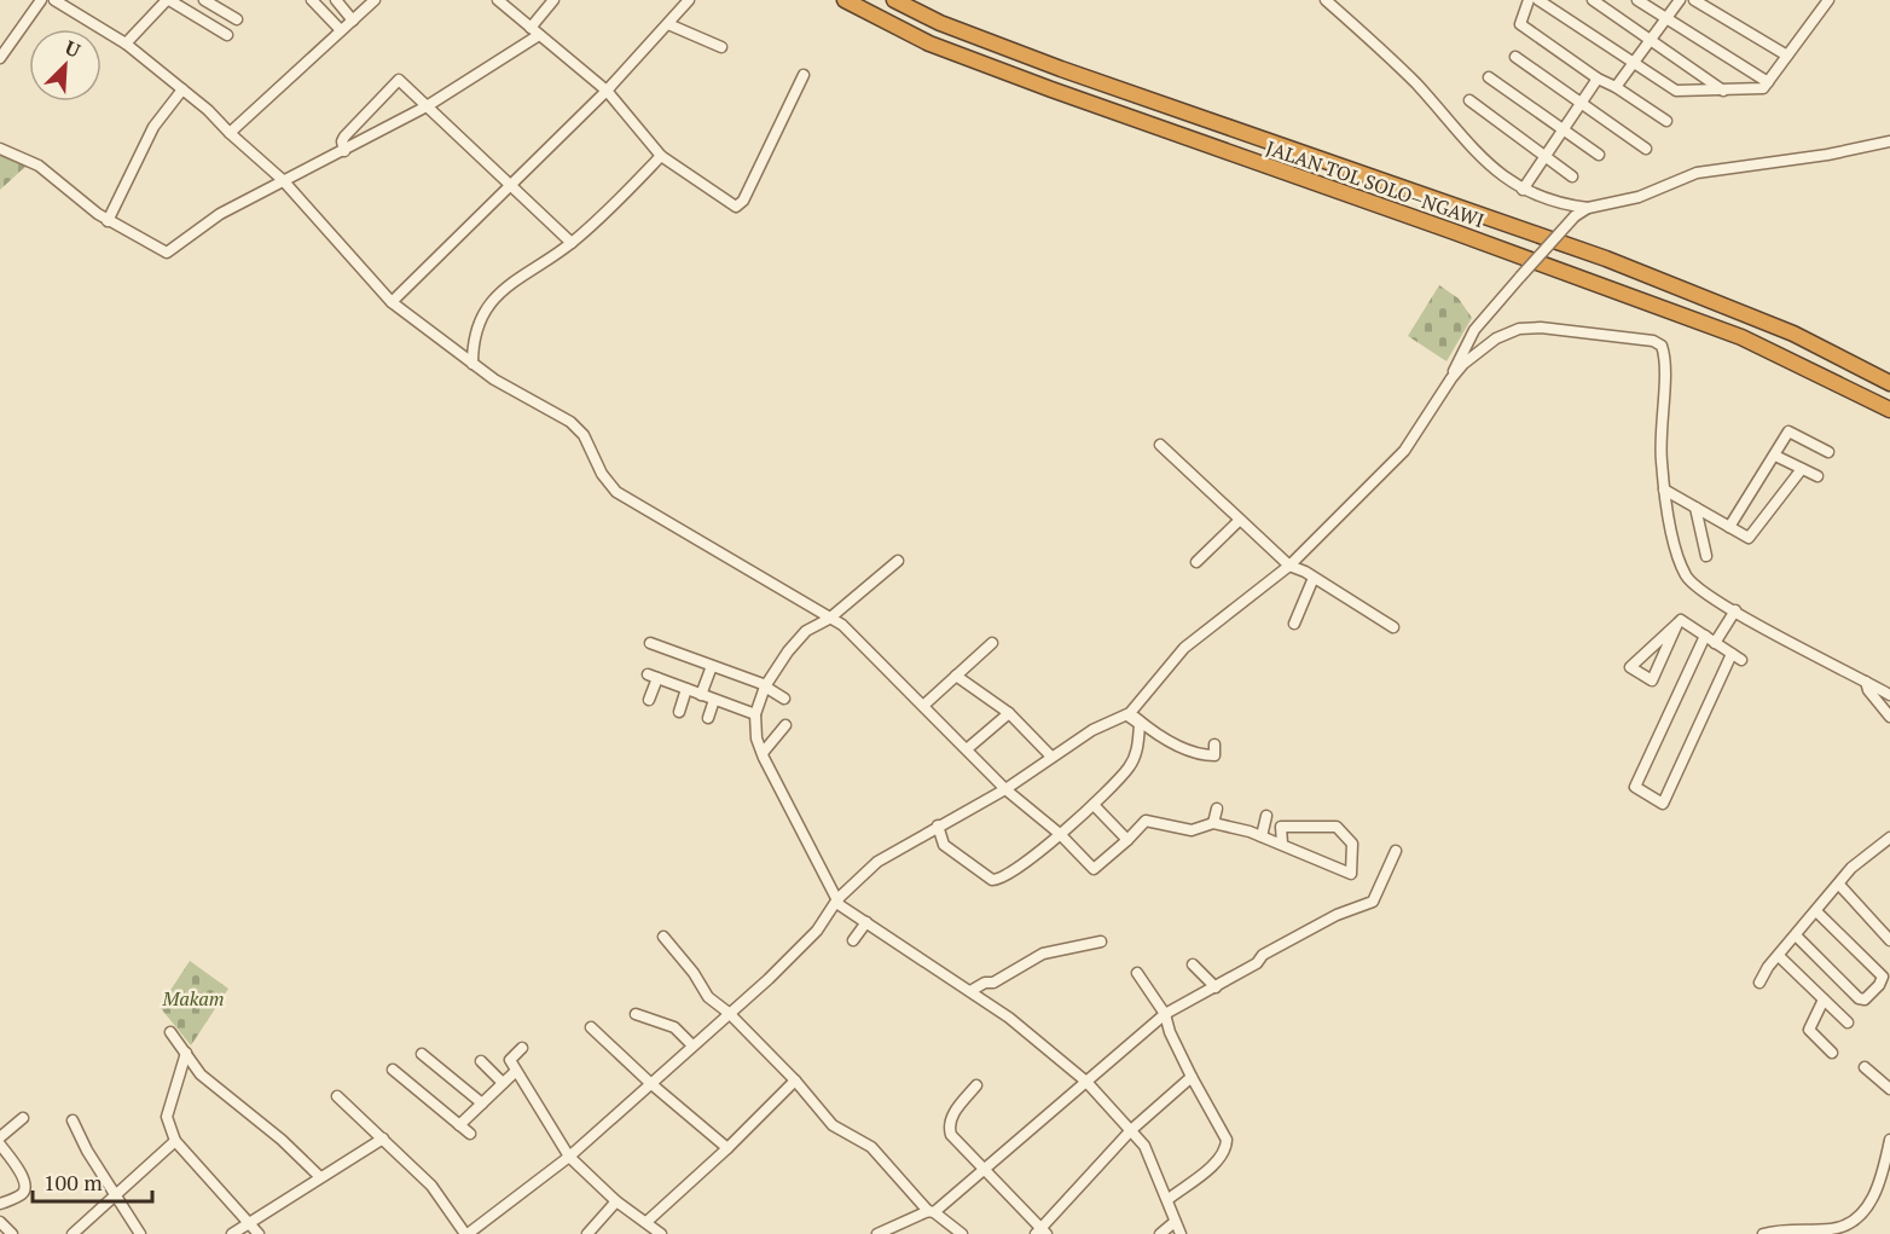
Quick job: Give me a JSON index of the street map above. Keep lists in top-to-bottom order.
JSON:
{
  "streets": {
    "highway": ["JALAN TOL SOLO–NGAWI"]
  },
  "parks": ["Makam"],
  "scale_bar": "100 m",
  "north": "top right"
}
